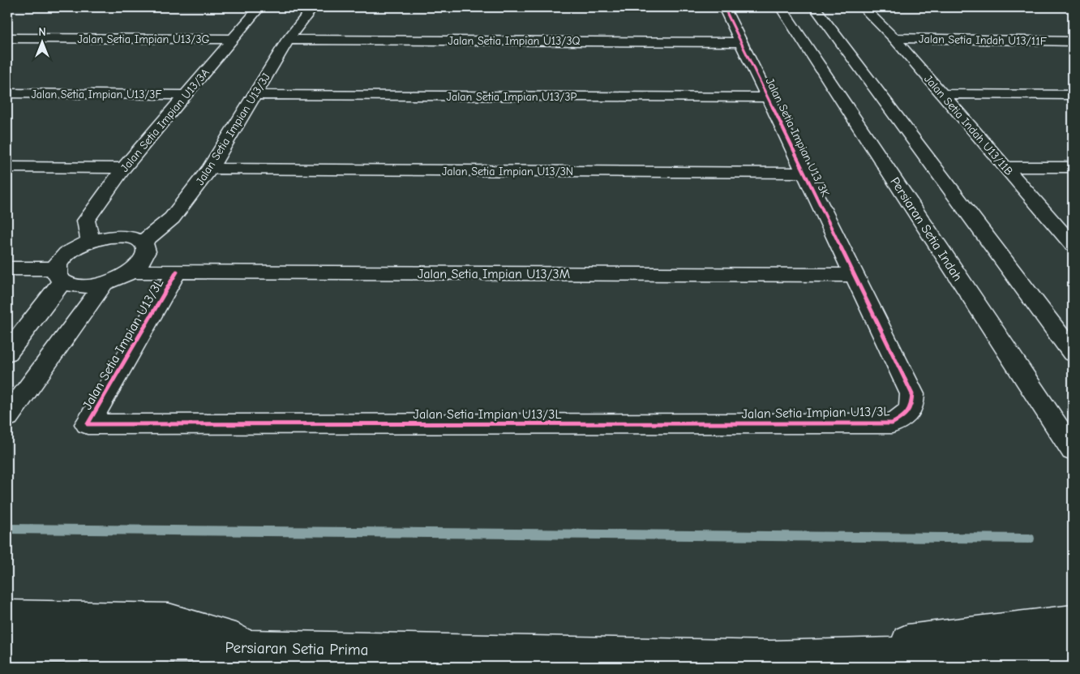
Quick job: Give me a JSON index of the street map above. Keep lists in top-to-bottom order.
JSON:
{
  "streets": {
    "street": [
      "Jalan Setia Impian U13/3G",
      "Jalan Setia Indah U13/11F",
      "Jalan Setia Impian U13/3Q",
      "Jalan Setia Impian U13/3F",
      "Jalan Setia Impian U13/3P",
      "Jalan Setia Impian U13/3A",
      "Jalan Setia Indah U13/11B",
      "Jalan Setia Impian U13/3J",
      "Jalan Setia Impian U13/3K",
      "Jalan Setia Impian U13/3N",
      "Persiaran Setia Indah",
      "Jalan Setia Impian U13/3M",
      "Jalan Setia Impian U13/3L",
      "Persiaran Setia Prima"
    ]
  },
  "crossings": [
    ["Jalan Setia Impian U13/3G", "Jalan Setia Impian U13/3A"],
    ["Jalan Setia Indah U13/11F", "Jalan Setia Indah U13/11B"],
    ["Jalan Setia Impian U13/3Q", "Jalan Setia Impian U13/3J"],
    ["Jalan Setia Impian U13/3Q", "Jalan Setia Impian U13/3K"],
    ["Jalan Setia Impian U13/3F", "Jalan Setia Impian U13/3A"],
    ["Jalan Setia Impian U13/3P", "Jalan Setia Impian U13/3J"],
    ["Jalan Setia Impian U13/3P", "Jalan Setia Impian U13/3K"],
    ["Jalan Setia Impian U13/3J", "Jalan Setia Impian U13/3N"],
    ["Jalan Setia Impian U13/3K", "Jalan Setia Impian U13/3N"],
    ["Jalan Setia Impian U13/3K", "Jalan Setia Impian U13/3M"],
    ["Jalan Setia Impian U13/3K", "Jalan Setia Impian U13/3L"],
    ["Jalan Setia Impian U13/3M", "Jalan Setia Impian U13/3L"]
  ],
  "north": "top"
}
